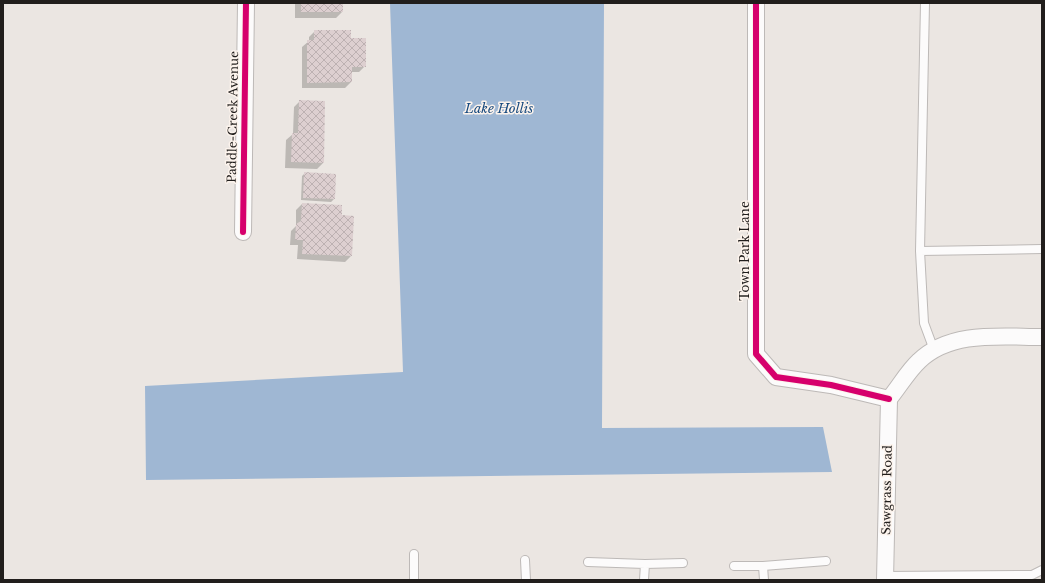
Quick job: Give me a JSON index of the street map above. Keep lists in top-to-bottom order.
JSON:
{
  "streets": {
    "street": ["Paddle-Creek Avenue", "Town Park Lane", "Sawgrass Road"]
  },
  "crossings": [
    ["Town Park Lane", "Sawgrass Road"]
  ],
  "water": ["Lake Hollis"]
}
